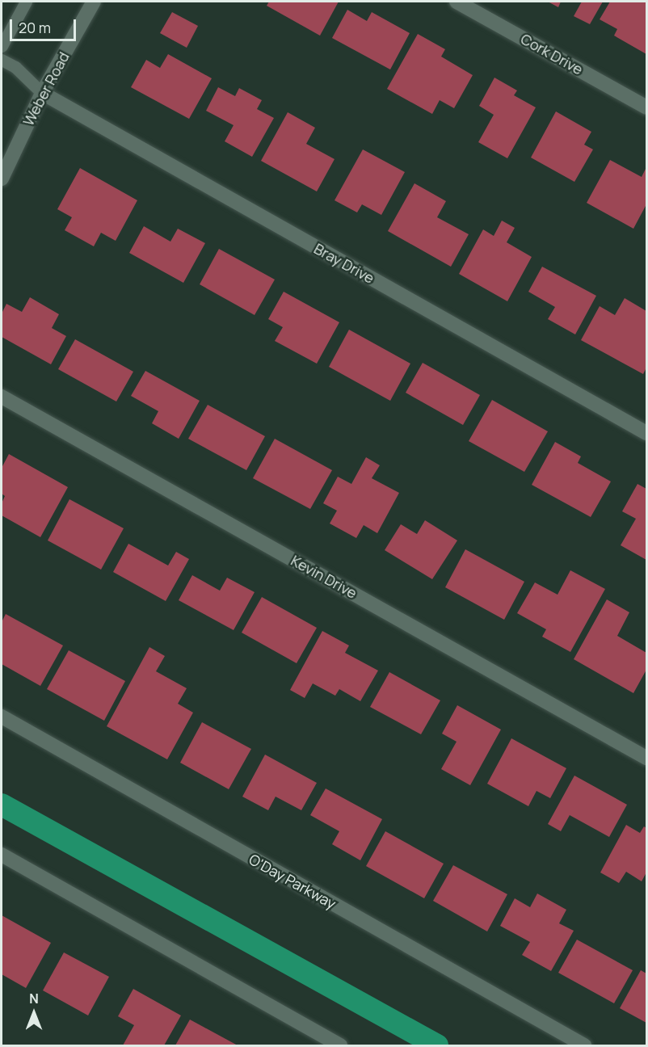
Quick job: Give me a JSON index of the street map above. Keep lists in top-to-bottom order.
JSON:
{
  "streets": {
    "street": [
      "Cork Drive",
      "Weber Road",
      "Bray Drive",
      "Kevin Drive",
      "O'Day Parkway"
    ]
  },
  "crossings": [
    ["Weber Road", "Bray Drive"]
  ],
  "scale_bar": "20 m",
  "north": "top"
}
